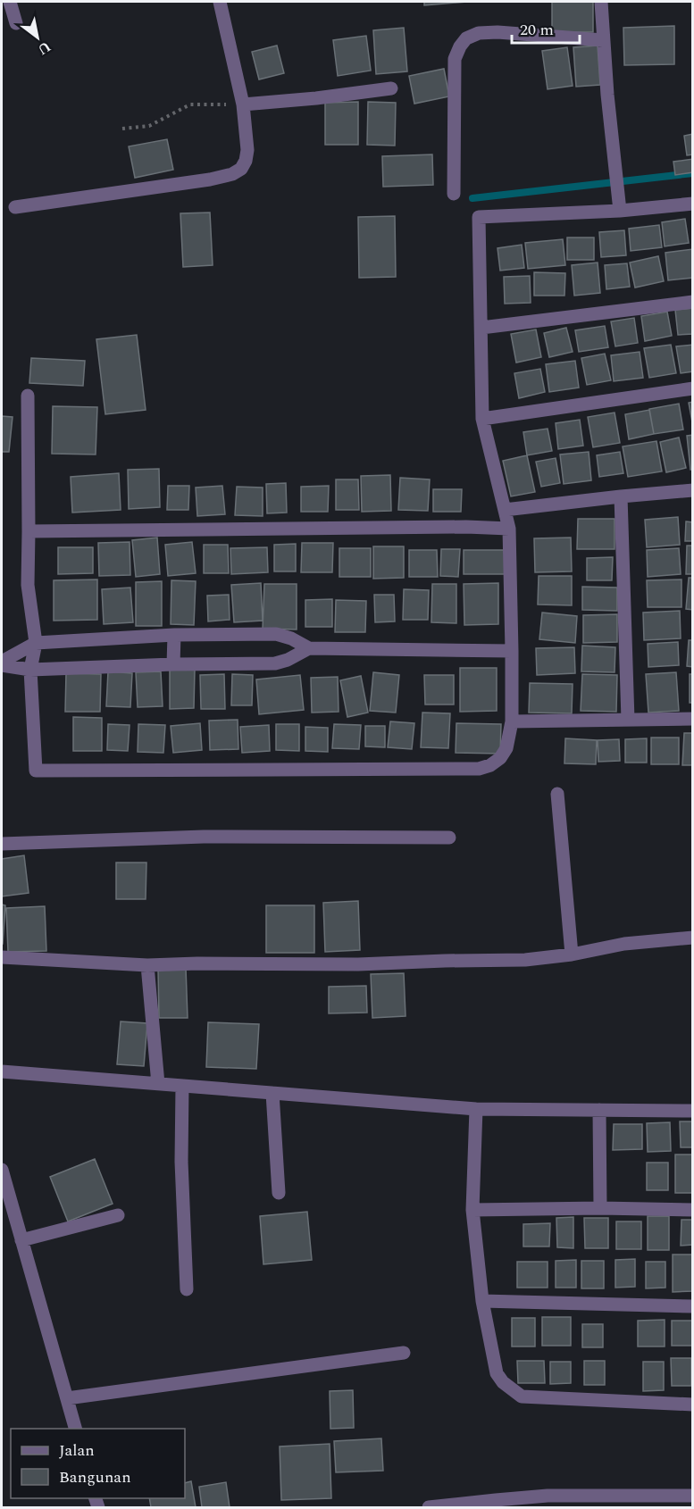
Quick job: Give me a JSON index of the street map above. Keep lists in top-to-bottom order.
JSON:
{
  "legend": ["Jalan", "Bangunan"],
  "scale_bar": "20 m",
  "north": "bottom right"
}
